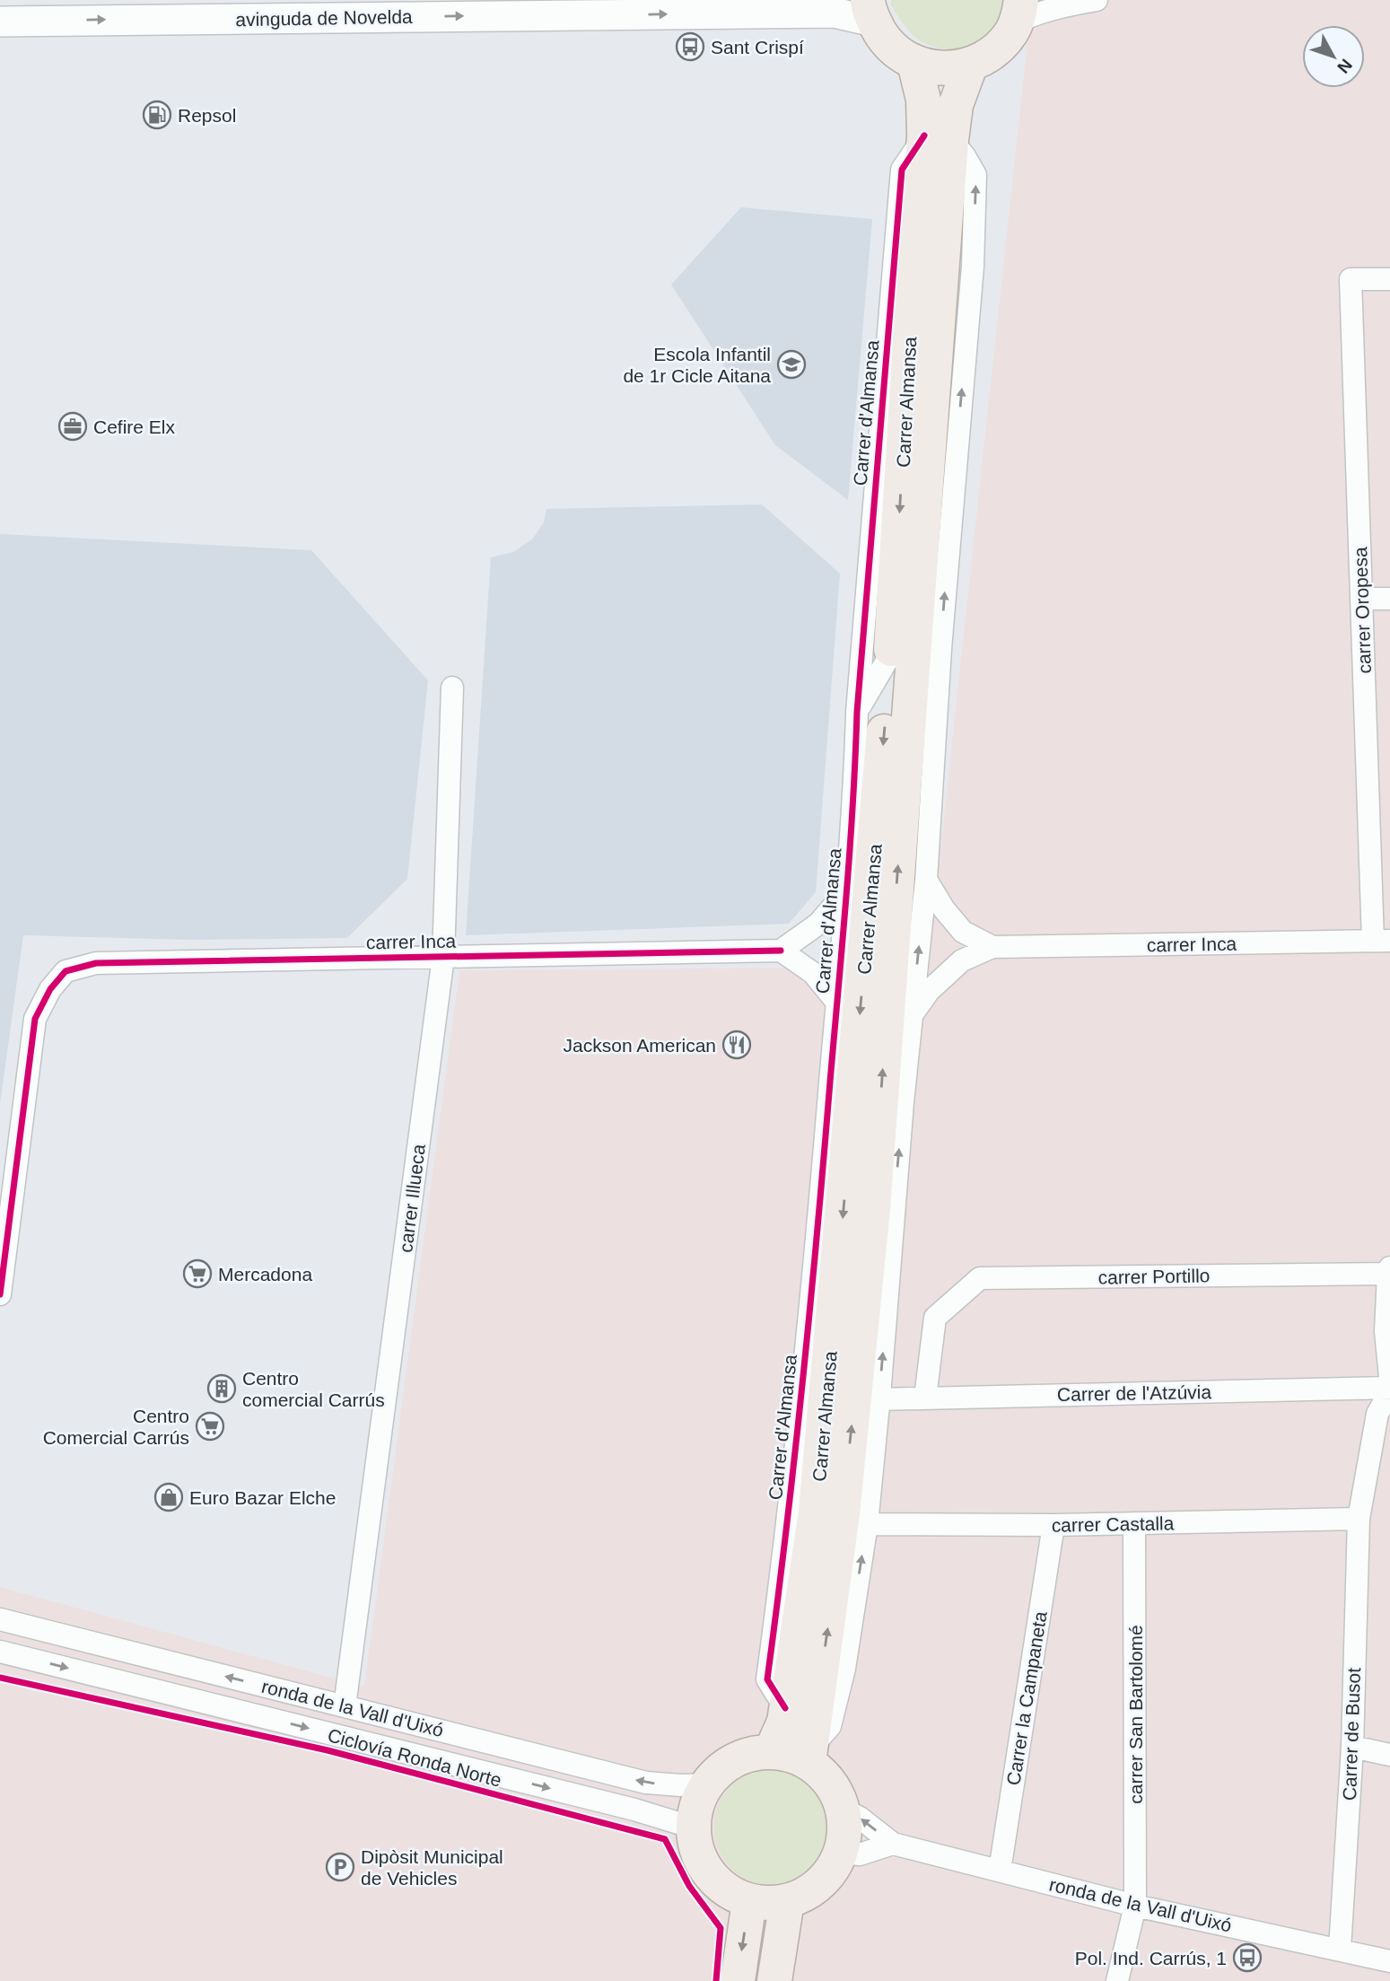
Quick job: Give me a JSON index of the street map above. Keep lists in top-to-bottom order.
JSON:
{
  "streets": {
    "main road": ["avinguda de Novelda", "Carrer Almansa", "Carrer d'Almansa"],
    "street": [
      "carrer Oropesa",
      "carrer Inca",
      "carrer Illueca",
      "carrer Portillo",
      "Carrer de l'Atzúvia",
      "carrer Castalla",
      "Carrer la Campaneta",
      "ronda de la Vall d'Uixó",
      "carrer San Bartolomé",
      "Carrer de Busot"
    ],
    "cycle path": ["Ciclovía Ronda Norte"]
  },
  "crossings": [
    ["Carrer Almansa", "Carrer d'Almansa"],
    ["Carrer Almansa", "ronda de la Vall d'Uixó"],
    ["Carrer d'Almansa", "Carrer de l'Atzúvia"],
    ["Carrer d'Almansa", "carrer Castalla"],
    ["Carrer d'Almansa", "ronda de la Vall d'Uixó"],
    ["carrer Oropesa", "carrer Inca"],
    ["carrer Inca", "carrer Illueca"],
    ["carrer Illueca", "ronda de la Vall d'Uixó"],
    ["carrer Portillo", "Carrer de l'Atzúvia"],
    ["Carrer de l'Atzúvia", "Carrer de Busot"],
    ["carrer Castalla", "Carrer la Campaneta"],
    ["carrer Castalla", "carrer San Bartolomé"],
    ["carrer Castalla", "Carrer de Busot"],
    ["Carrer la Campaneta", "ronda de la Vall d'Uixó"],
    ["ronda de la Vall d'Uixó", "carrer San Bartolomé"],
    ["ronda de la Vall d'Uixó", "Carrer de Busot"]
  ],
  "one_way": ["avinguda de Novelda", "Carrer Almansa", "Carrer d'Almansa"],
  "places": {
    "bus stop": ["Sant Crispí", "Pol. Ind. Carrús, 1"],
    "fuel station": ["Repsol"],
    "school or university": ["Escola Infantil de 1r Cicle Aitana"],
    "office": ["Cefire Elx"],
    "restaurant": ["Jackson American"],
    "supermarket": ["Mercadona", "Centro Comercial Carrús"],
    "building": ["Centro comercial Carrús"],
    "shop": ["Euro Bazar Elche"],
    "parking": ["Dipòsit Municipal de Vehicles"]
  },
  "north": "bottom right"
}
